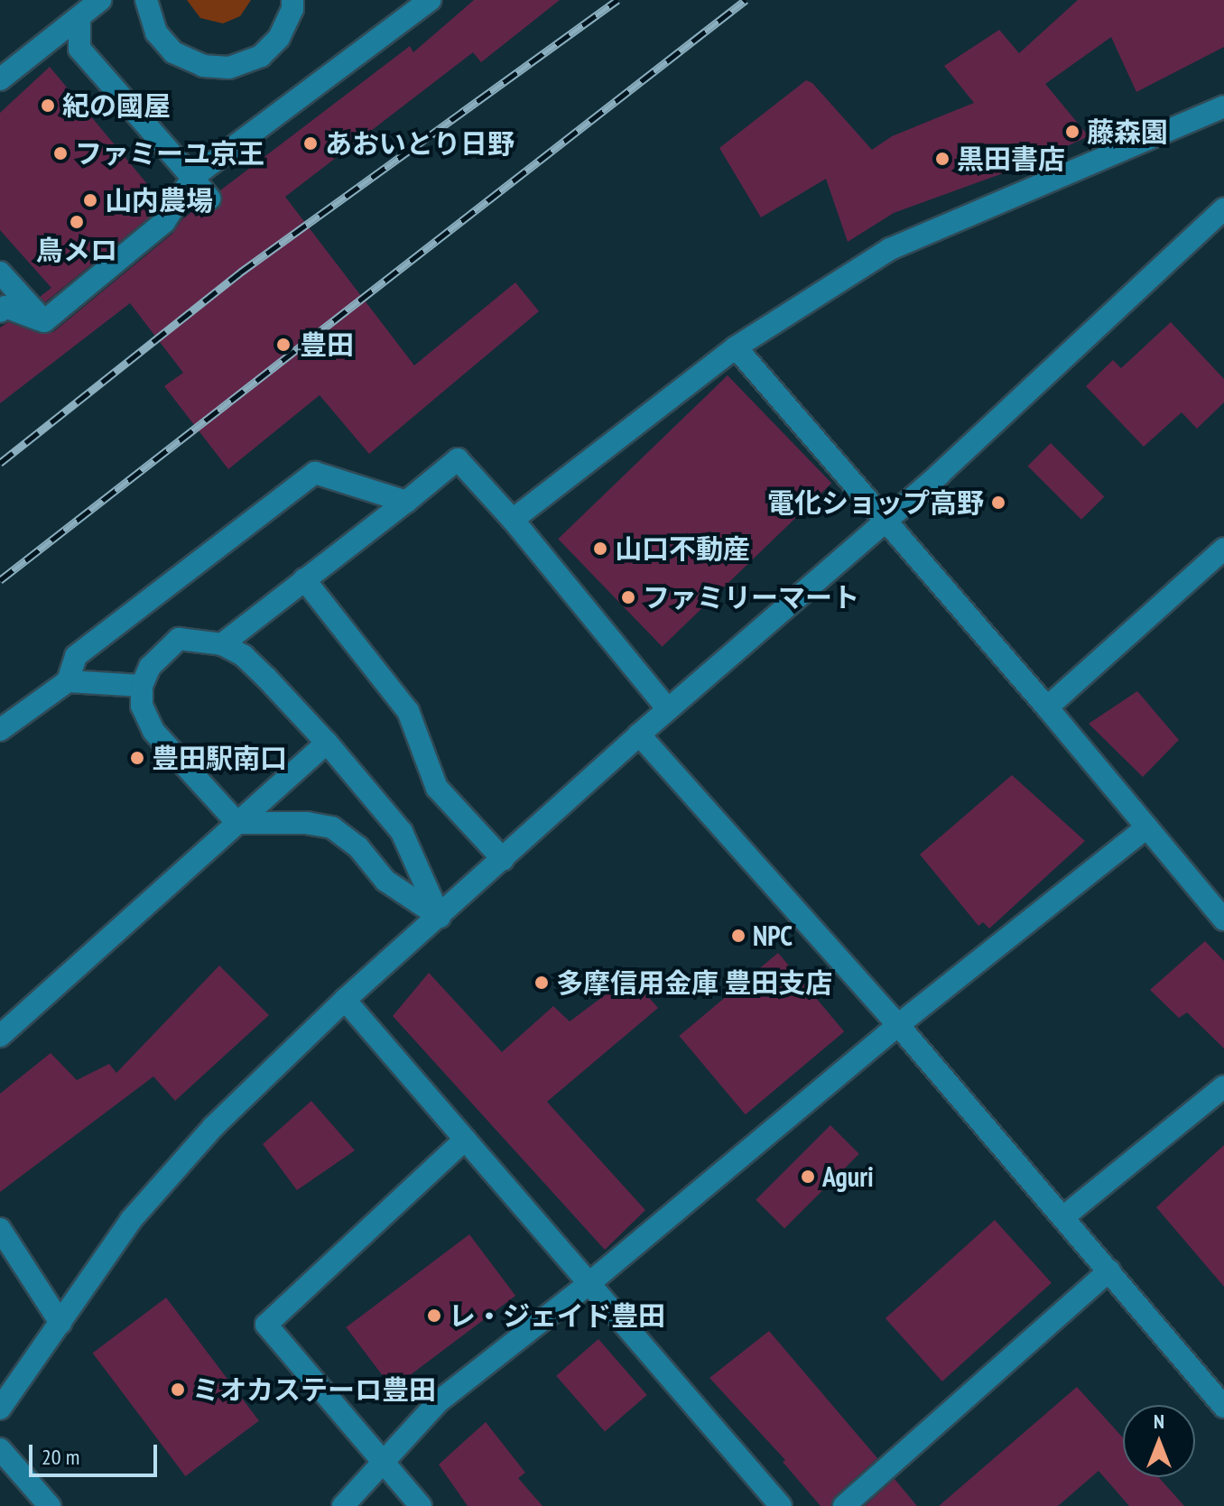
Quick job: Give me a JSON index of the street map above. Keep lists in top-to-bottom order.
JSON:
{
  "places": [
    "紀の國屋",
    "藤森園",
    "あおいとり日野",
    "ファミーユ京王",
    "黒田書店",
    "山内農場",
    "鳥メロ",
    "豊田",
    "電化ショップ高野",
    "山口不動産",
    "ファミリーマート",
    "豊田駅南口",
    "NPC",
    "多摩信用金庫 豊田支店",
    "Aguri",
    "レ・ジェイド豊田",
    "ミオカステーロ豊田"
  ],
  "scale_bar": "20 m",
  "north": "top"
}
